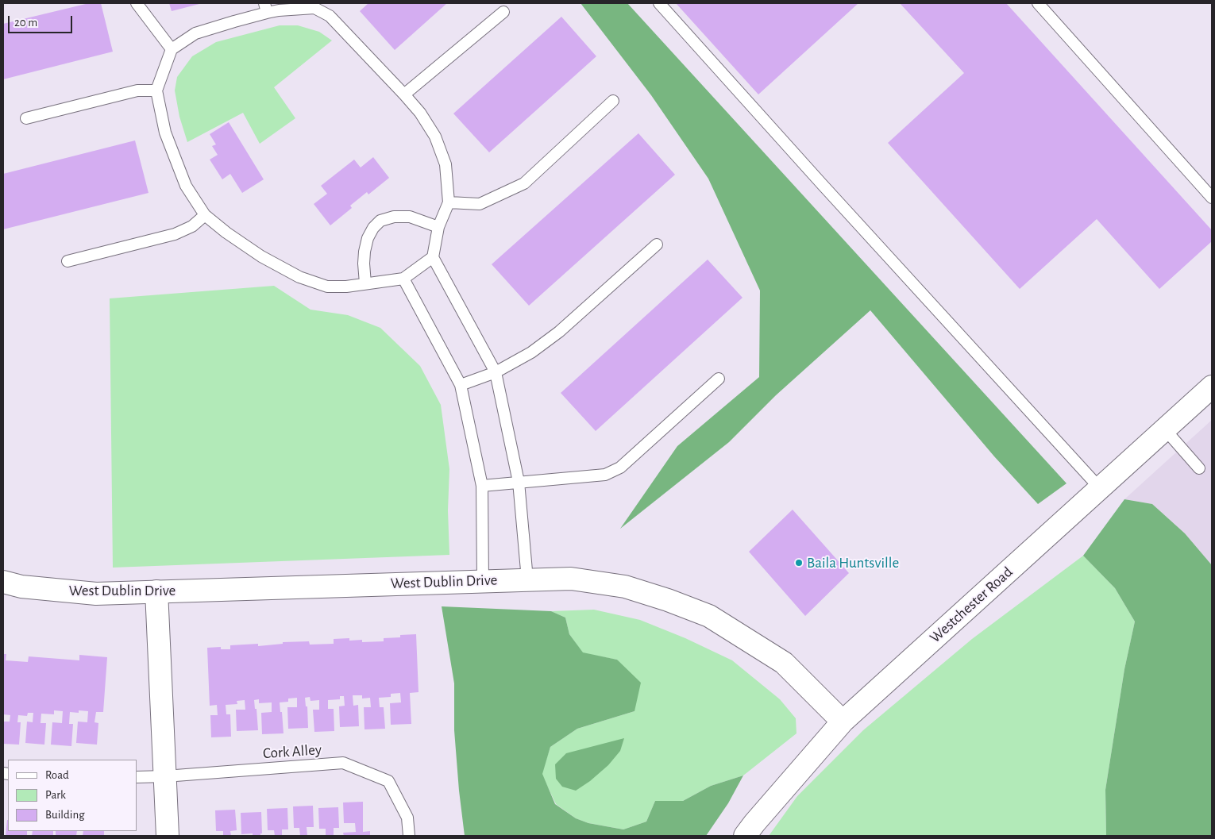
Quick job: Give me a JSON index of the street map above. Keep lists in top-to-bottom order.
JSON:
{
  "streets": {
    "street": ["West Dublin Drive", "Westchester Road"],
    "lane": ["Cork Alley"]
  },
  "crossings": [
    ["West Dublin Drive", "Westchester Road"]
  ],
  "places": ["Baila Huntsville"],
  "legend": ["Road", "Park", "Building"],
  "scale_bar": "20 m"
}
